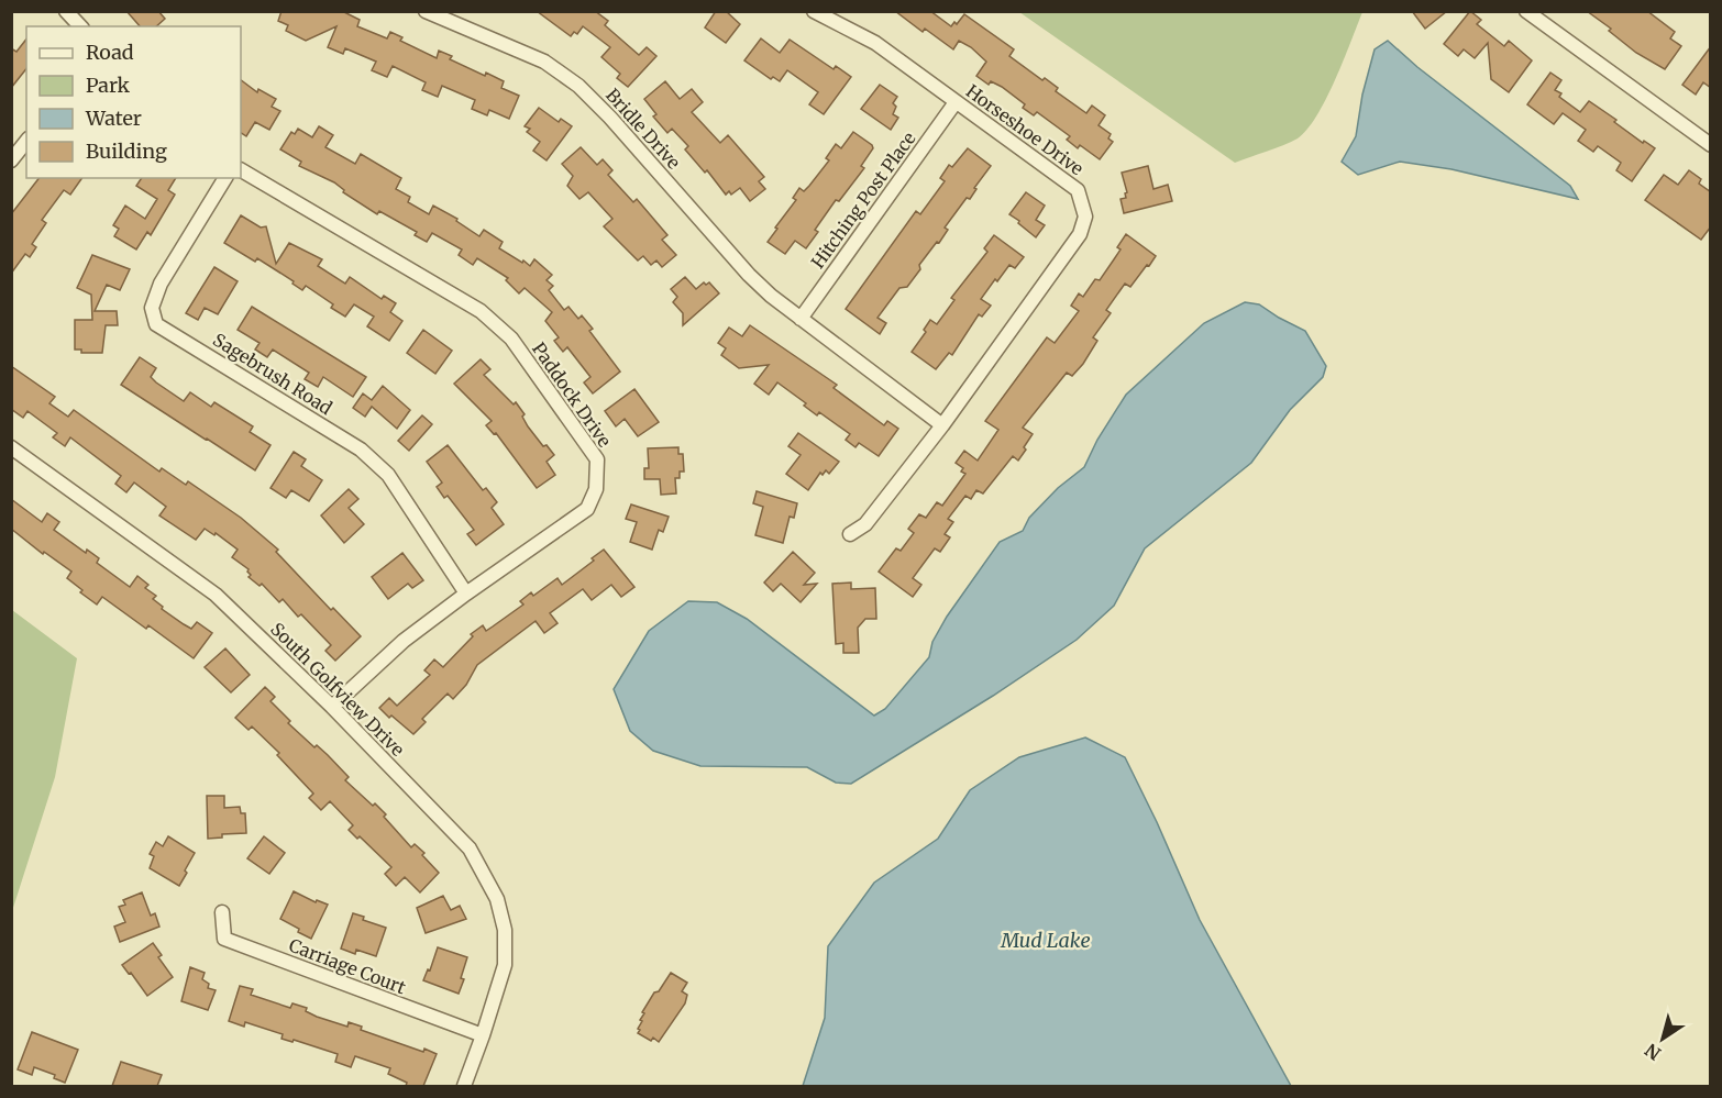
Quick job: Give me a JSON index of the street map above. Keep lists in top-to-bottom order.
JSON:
{
  "streets": {
    "street": [
      "Bridle Drive",
      "Horseshoe Drive",
      "Hitching Post Place",
      "Sagebrush Road",
      "Paddock Drive",
      "South Golfview Drive",
      "Carriage Court"
    ]
  },
  "crossings": [
    ["Bridle Drive", "Hitching Post Place"],
    ["Horseshoe Drive", "Hitching Post Place"],
    ["Sagebrush Road", "Paddock Drive"],
    ["Paddock Drive", "South Golfview Drive"],
    ["South Golfview Drive", "Carriage Court"]
  ],
  "water": ["Mud Lake"],
  "legend": [
    "Road",
    "Park",
    "Water",
    "Building"
  ],
  "north": "bottom left"
}
